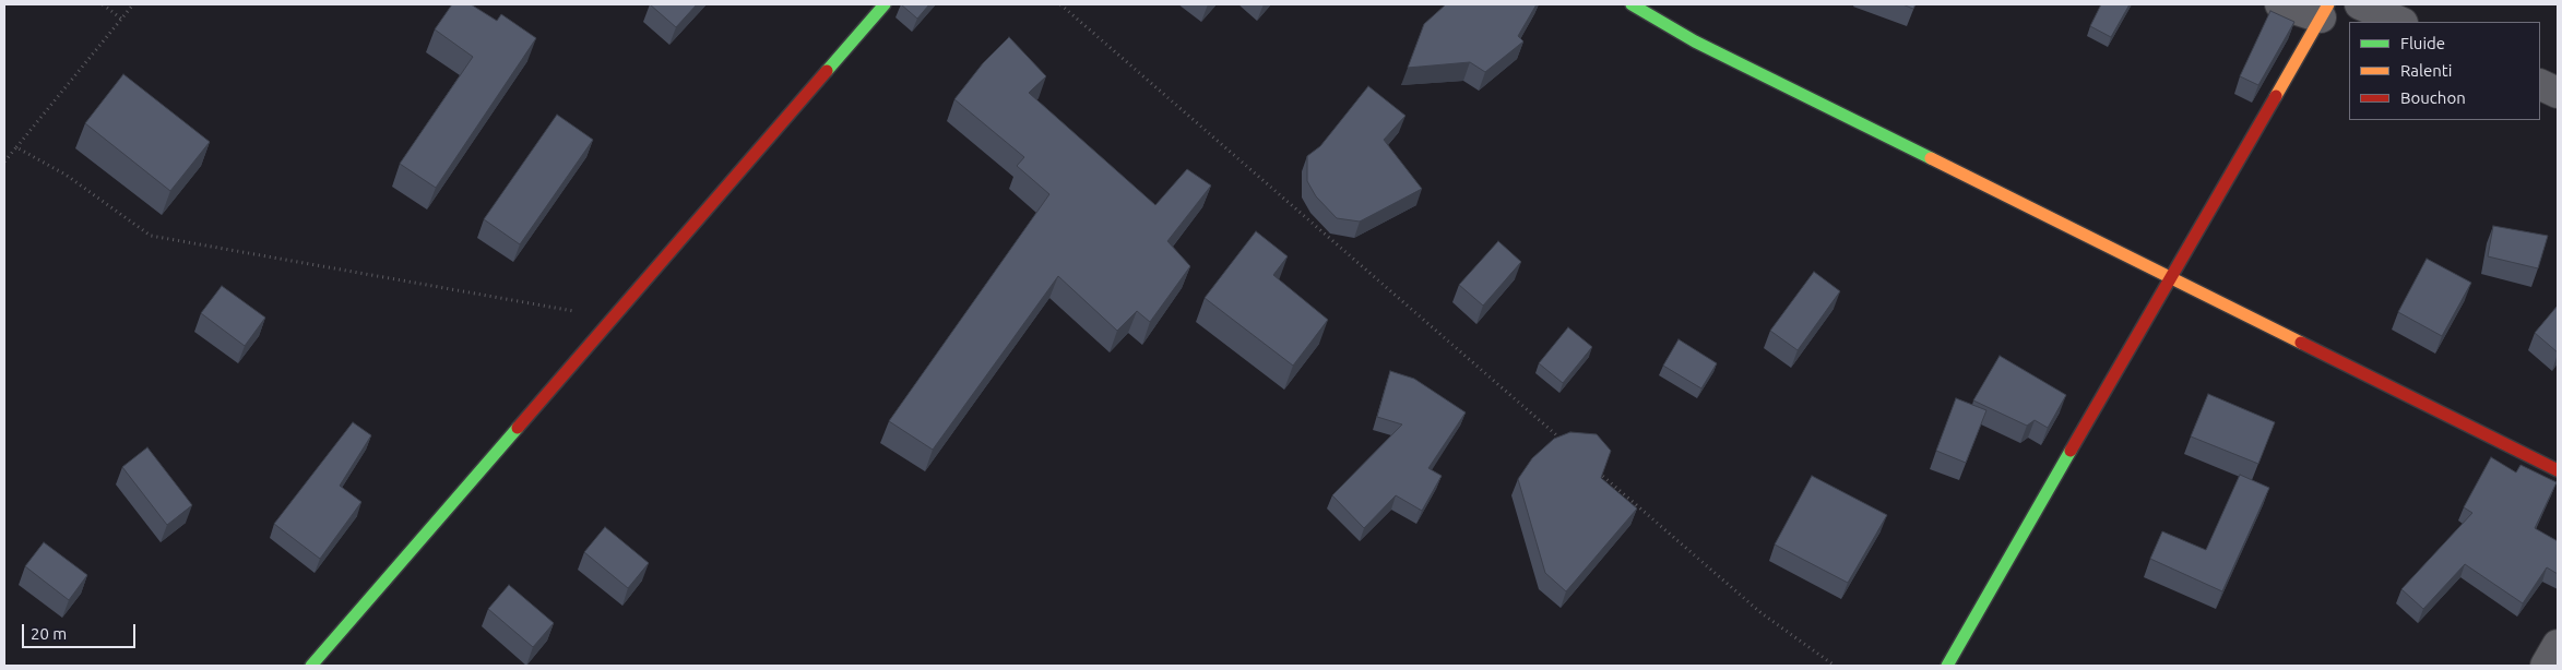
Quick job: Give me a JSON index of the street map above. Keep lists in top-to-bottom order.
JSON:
{
  "legend": ["Fluide", "Ralenti", "Bouchon"],
  "scale_bar": "20 m"
}
